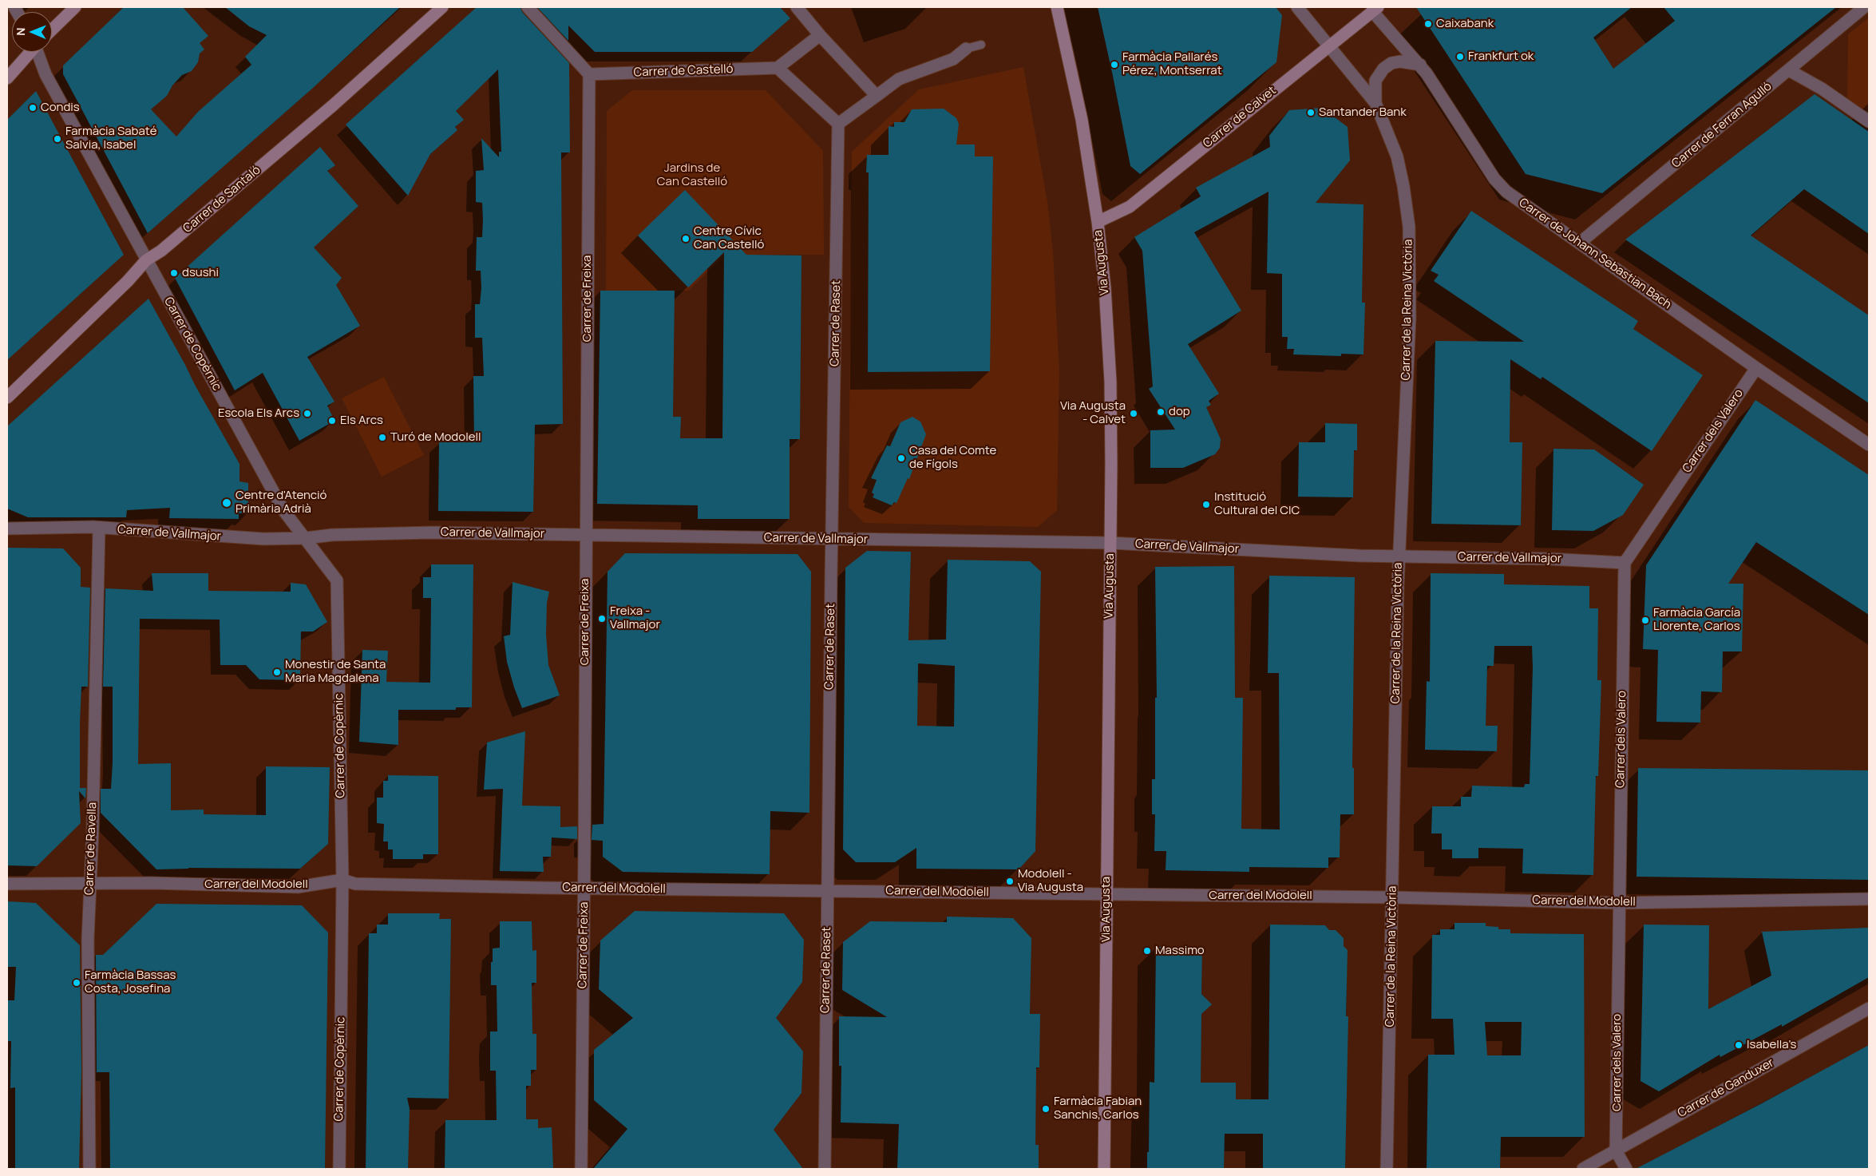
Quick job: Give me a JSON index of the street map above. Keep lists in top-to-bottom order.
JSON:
{
  "streets": {
    "main road": ["Carrer de Calvet", "Carrer de Santaló", "Via Augusta"],
    "street": [
      "Carrer de Castelló",
      "Carrer de Ferran Agulló",
      "Carrer de Johann Sebastian Bach",
      "Carrer de Freixa",
      "Carrer de la Reina Victòria",
      "Carrer de Raset",
      "Carrer de Copèrnic",
      "Carrer dels Valero",
      "Carrer de Vallmajor",
      "Carrer de Ravella",
      "Carrer del Modolell",
      "Carrer de Ganduxer"
    ]
  },
  "crossings": [
    ["Carrer de Castelló", "Carrer de Freixa"],
    ["Carrer de Calvet", "Carrer de Johann Sebastian Bach"],
    ["Carrer de Calvet", "Via Augusta"],
    ["Carrer de Calvet", "Carrer de la Reina Victòria"],
    ["Carrer de Ferran Agulló", "Carrer de Johann Sebastian Bach"],
    ["Carrer de Santaló", "Carrer de Copèrnic"],
    ["Carrer de Johann Sebastian Bach", "Carrer de la Reina Victòria"],
    ["Carrer de Johann Sebastian Bach", "Carrer dels Valero"],
    ["Via Augusta", "Carrer de Vallmajor"],
    ["Via Augusta", "Carrer del Modolell"],
    ["Carrer de Freixa", "Carrer de Vallmajor"],
    ["Carrer de Freixa", "Carrer del Modolell"],
    ["Carrer de la Reina Victòria", "Carrer de Vallmajor"],
    ["Carrer de la Reina Victòria", "Carrer del Modolell"],
    ["Carrer de Raset", "Carrer de Vallmajor"],
    ["Carrer de Raset", "Carrer del Modolell"],
    ["Carrer de Copèrnic", "Carrer de Vallmajor"],
    ["Carrer de Copèrnic", "Carrer del Modolell"],
    ["Carrer dels Valero", "Carrer de Vallmajor"],
    ["Carrer dels Valero", "Carrer del Modolell"],
    ["Carrer dels Valero", "Carrer de Ganduxer"],
    ["Carrer de Vallmajor", "Carrer de Ravella"],
    ["Carrer de Ravella", "Carrer del Modolell"]
  ],
  "parks": ["Jardins de Can Castelló"],
  "places": [
    "Caixabank",
    "Frankfurt ok",
    "Farmàcia Pallarés Pérez, Montserrat",
    "Condis",
    "Santander Bank",
    "Farmàcia Sabaté Salvia, Isabel",
    "Centre Cívic Can Castelló",
    "dsushi",
    "dop",
    "Escola Els Arcs",
    "Via Augusta - Calvet",
    "Els Arcs",
    "Turó de Modolell",
    "Casa del Comte de Fígols",
    "Centre d'Atenció Primària Adrià",
    "Institució Cultural del CIC",
    "Freixa - Vallmajor",
    "Farmàcia García Llorente, Carlos",
    "Monestir de Santa Maria Magdalena",
    "Modolell - Via Augusta",
    "Massimo",
    "Farmàcia Bassas Costa, Josefina",
    "Isabella's",
    "Farmàcia Fabian Sanchis, Carlos"
  ],
  "north": "left"
}
